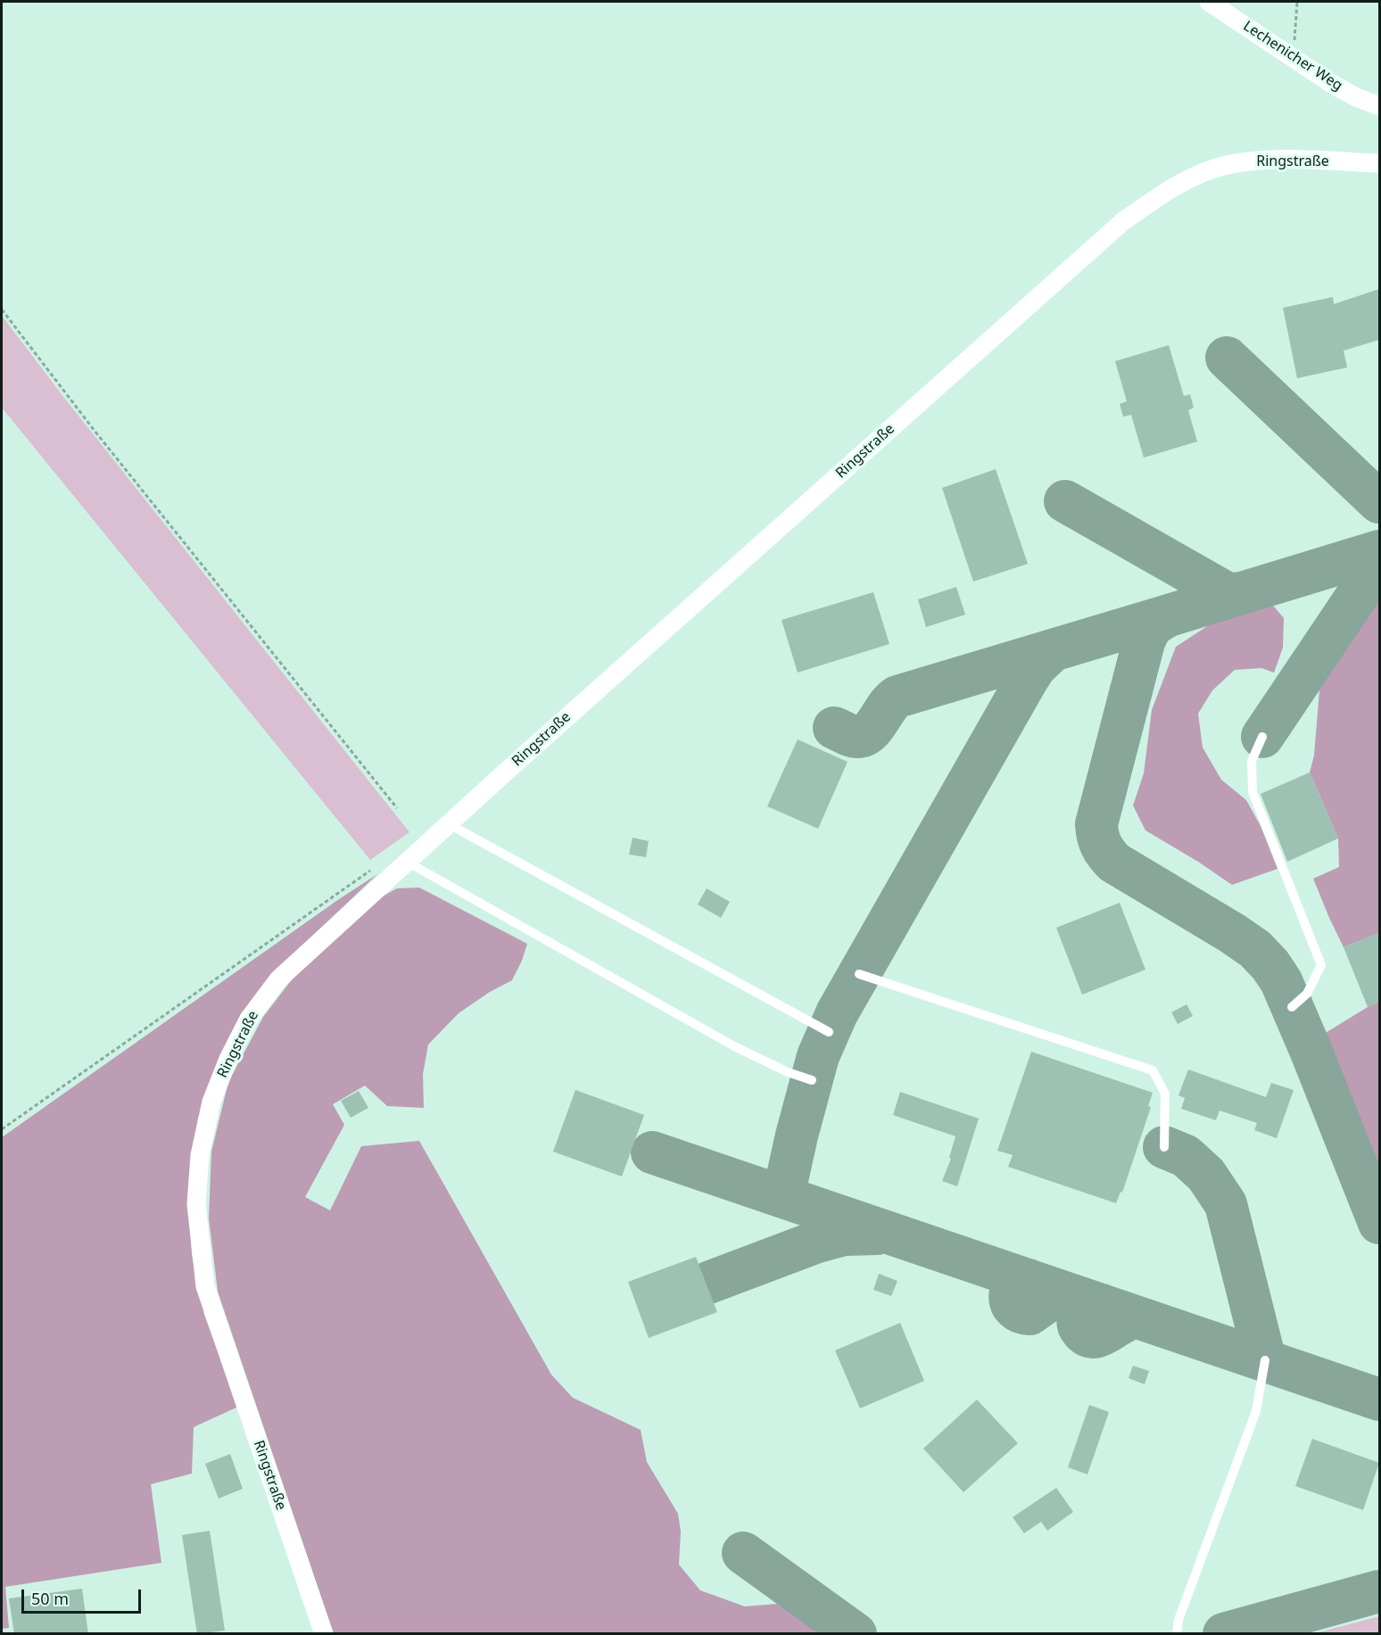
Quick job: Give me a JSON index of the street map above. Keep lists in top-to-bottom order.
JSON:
{
  "streets": {
    "street": ["Lechenicher Weg", "Ringstraße"]
  },
  "scale_bar": "50 m"
}
